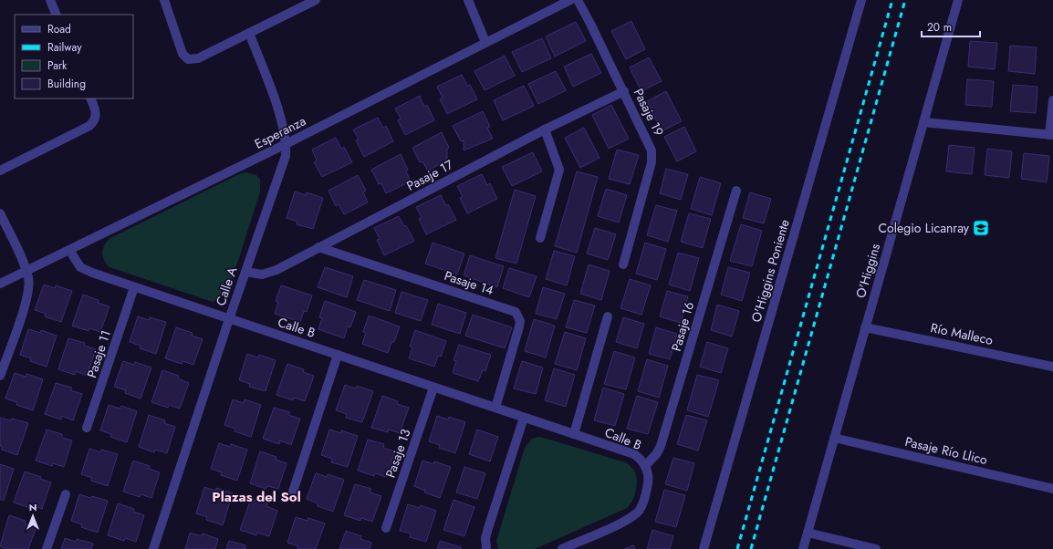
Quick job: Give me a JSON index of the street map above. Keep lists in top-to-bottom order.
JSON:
{
  "streets": {
    "street": [
      "Pasaje 19",
      "Esperanza",
      "Pasaje 17",
      "O'Higgins Poniente",
      "O'Higgins",
      "Pasaje 14",
      "Calle A",
      "Pasaje 16",
      "Calle B",
      "Río Malleco",
      "Pasaje 11",
      "Pasaje Río Llico",
      "Pasaje 13"
    ]
  },
  "crossings": [
    ["Pasaje 19", "Pasaje 17"],
    ["Esperanza", "Calle A"],
    ["Esperanza", "Calle B"],
    ["Pasaje 17", "Pasaje 14"],
    ["Pasaje 17", "Calle A"],
    ["O'Higgins", "Río Malleco"],
    ["O'Higgins", "Pasaje Río Llico"],
    ["Pasaje 14", "Calle B"],
    ["Calle A", "Calle B"],
    ["Pasaje 16", "Calle B"],
    ["Calle B", "Pasaje 11"],
    ["Calle B", "Pasaje 13"]
  ],
  "districts": ["Plazas del Sol"],
  "places": {
    "school or university": ["Colegio Licanray"]
  },
  "legend": [
    "Road",
    "Railway",
    "Park",
    "Building"
  ],
  "scale_bar": "20 m",
  "north": "top"
}
